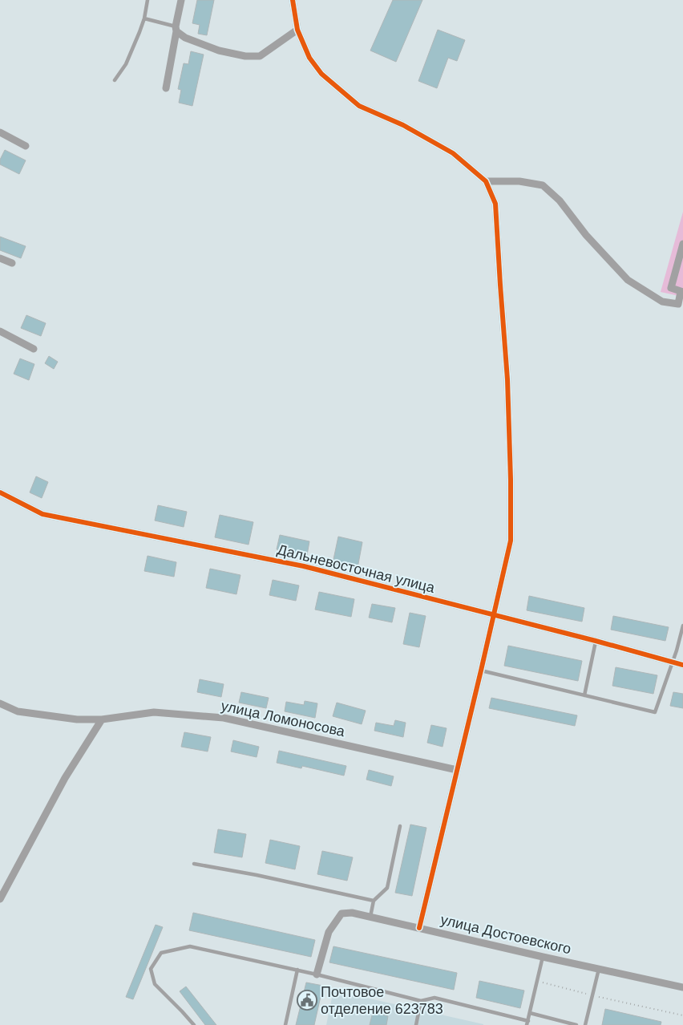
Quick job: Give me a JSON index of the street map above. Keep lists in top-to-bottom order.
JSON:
{
  "streets": {
    "street": ["Дальневосточная улица", "улица Ломоносова", "улица Достоевского"]
  },
  "places": {
    "public building": ["Почтовое отделение 623783"]
  }
}
